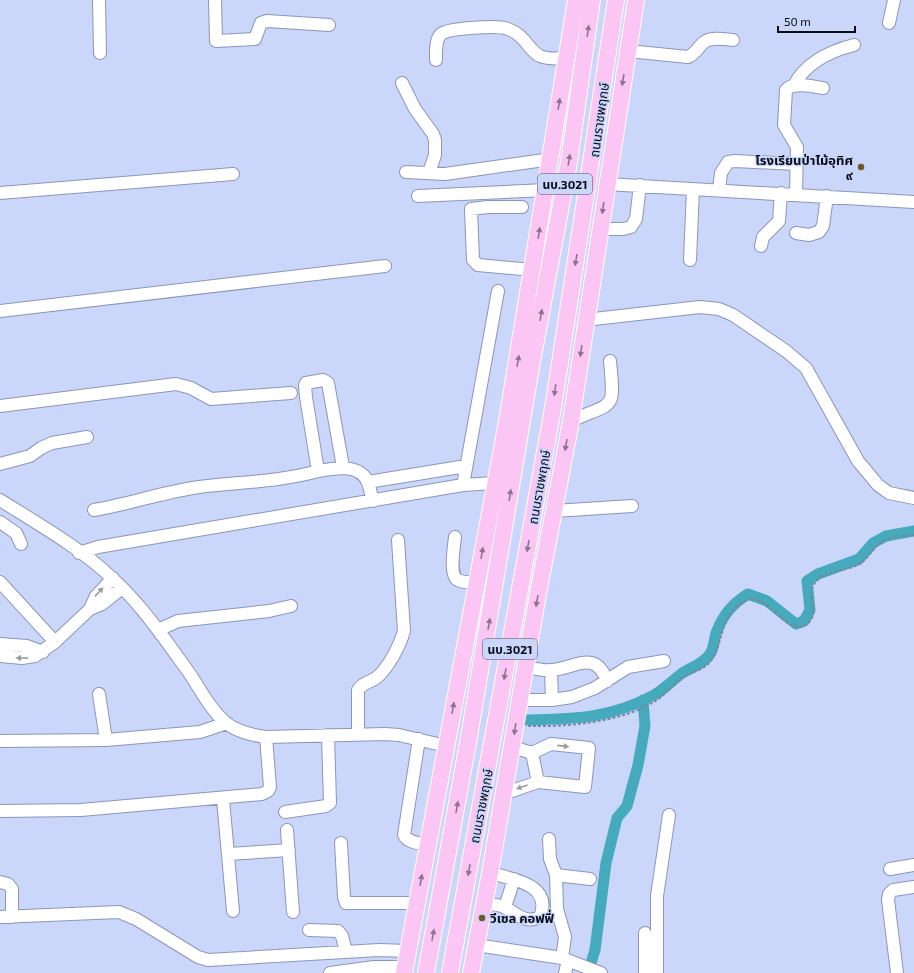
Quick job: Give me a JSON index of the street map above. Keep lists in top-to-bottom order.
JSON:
{
  "streets": {
    "main road": ["ถนนราชพฤกษ์", "นบ.3021"]
  },
  "places": ["โรงเรียนป่าไม้อุทิศ ๙", "วีเซล คอฟฟี่"],
  "scale_bar": "50 m"
}
